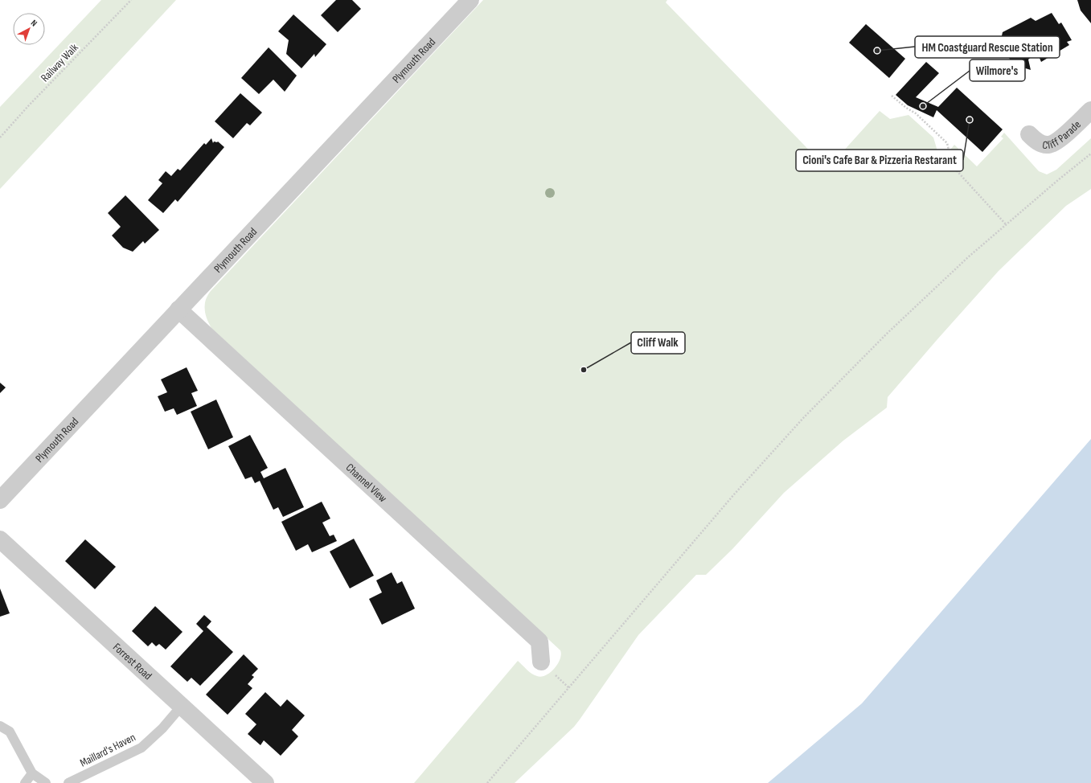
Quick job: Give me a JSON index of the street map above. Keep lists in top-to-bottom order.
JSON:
{
  "streets": {
    "street": [
      "Plymouth Road",
      "Cliff Parade",
      "Channel View",
      "Forrest Road"
    ],
    "lane": ["Maillard's Haven"],
    "path": ["Railway Walk"]
  },
  "crossings": [
    ["Plymouth Road", "Channel View"],
    ["Forrest Road", "Maillard's Haven"]
  ],
  "places": [
    "HM Coastguard Rescue Station",
    "Wilmore's",
    "Cioni's Cafe Bar & Pizzeria Restarant",
    "Cliff Walk"
  ],
  "north": "top right"
}
